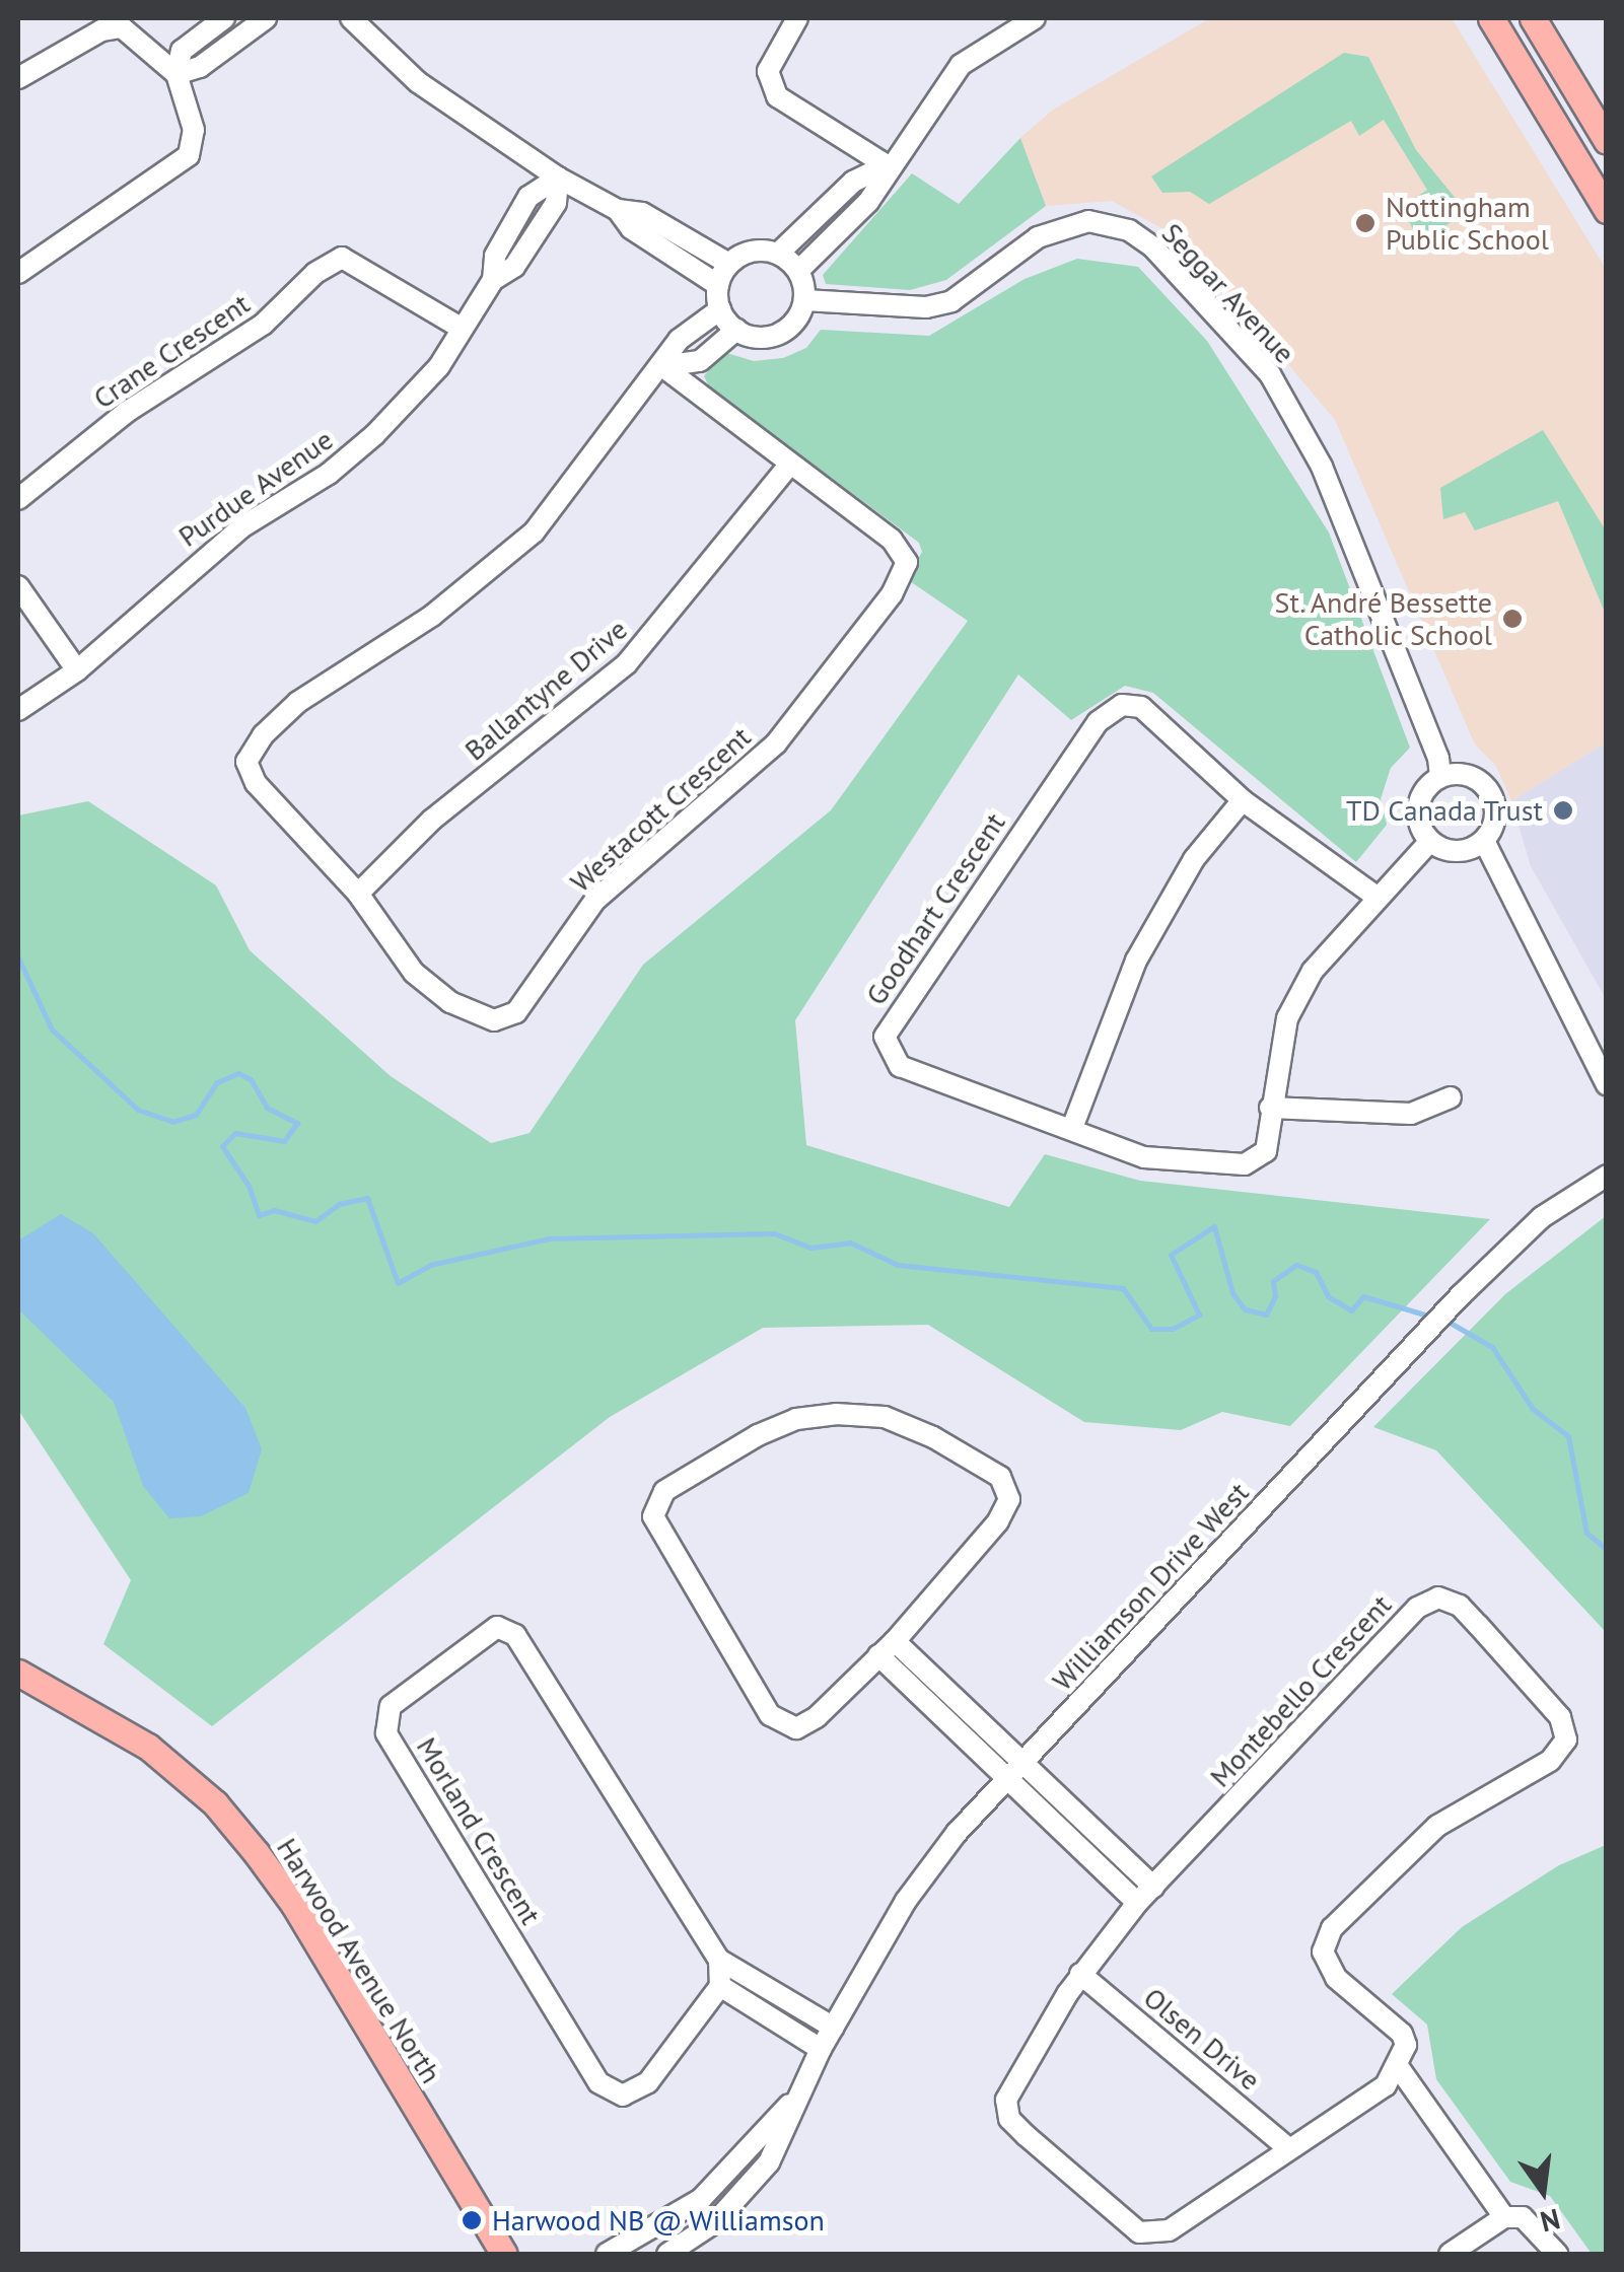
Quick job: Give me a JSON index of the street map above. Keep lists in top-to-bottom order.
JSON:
{
  "streets": {
    "main road": ["Harwood Avenue North"],
    "street": [
      "Seggar Avenue",
      "Crane Crescent",
      "Purdue Avenue",
      "Ballantyne Drive",
      "Westacott Crescent",
      "Goodhart Crescent",
      "Williamson Drive West",
      "Montebello Crescent",
      "Morland Crescent",
      "Olsen Drive"
    ]
  },
  "crossings": [
    ["Seggar Avenue", "Westacott Crescent"],
    ["Seggar Avenue", "Goodhart Crescent"],
    ["Crane Crescent", "Purdue Avenue"],
    ["Ballantyne Drive", "Westacott Crescent"],
    ["Williamson Drive West", "Morland Crescent"],
    ["Montebello Crescent", "Olsen Drive"]
  ],
  "places": [
    "Nottingham Public School",
    "St. André Bessette Catholic School",
    "TD Canada Trust",
    "Harwood NB @ Williamson"
  ],
  "north": "bottom"
}
